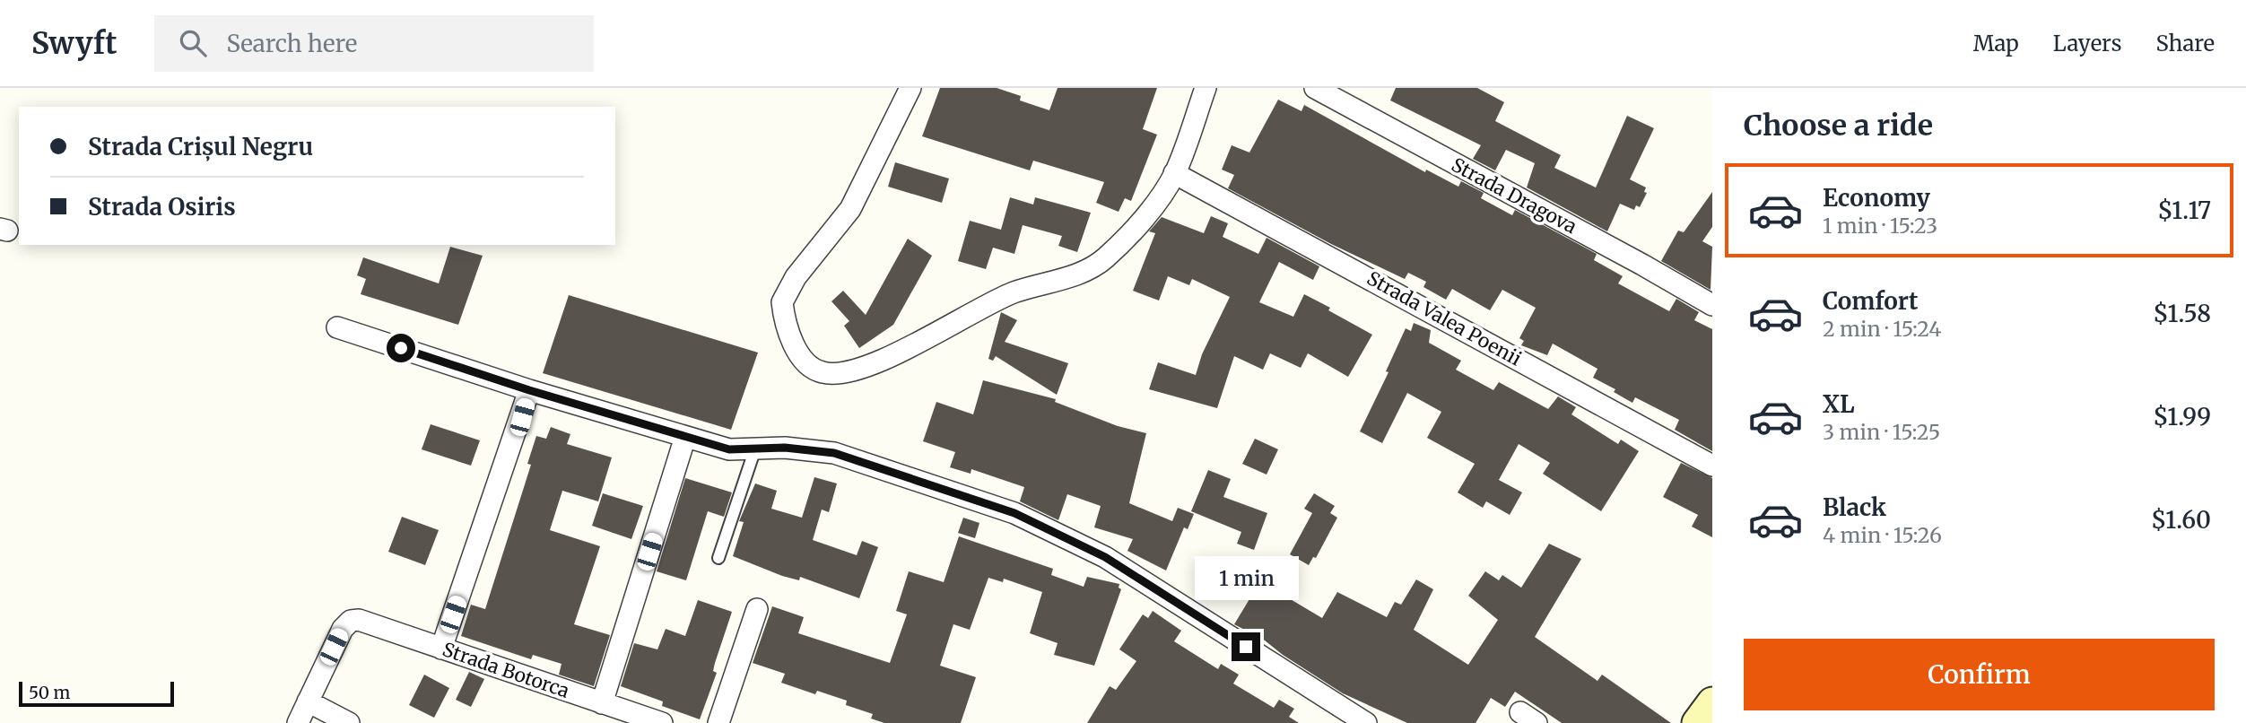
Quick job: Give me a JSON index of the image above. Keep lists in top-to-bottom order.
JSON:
{
  "streets": {
    "street": ["Strada Dragova", "Strada Valea Poenii", "Strada Botorca"]
  },
  "scale_bar": "50 m",
  "page": {
    "header": "Swyft",
    "search": "Search here",
    "nav": ["Map", "Layers", "Share"],
    "heading": "Choose a ride",
    "banner": ["Strada Crișul Negru", "Strada Osiris"],
    "list": [
      {
        "name": "Economy",
        "note": "1 min · 15:23",
        "value": "$1.17"
      },
      {
        "name": "Comfort",
        "note": "2 min · 15:24",
        "value": "$1.58"
      },
      {
        "name": "XL",
        "note": "3 min · 15:25",
        "value": "$1.99"
      },
      {
        "name": "Black",
        "note": "4 min · 15:26",
        "value": "$1.60"
      }
    ],
    "bubble": "1 min",
    "buttons": "Confirm",
    "scale": "50 m"
  }
}
